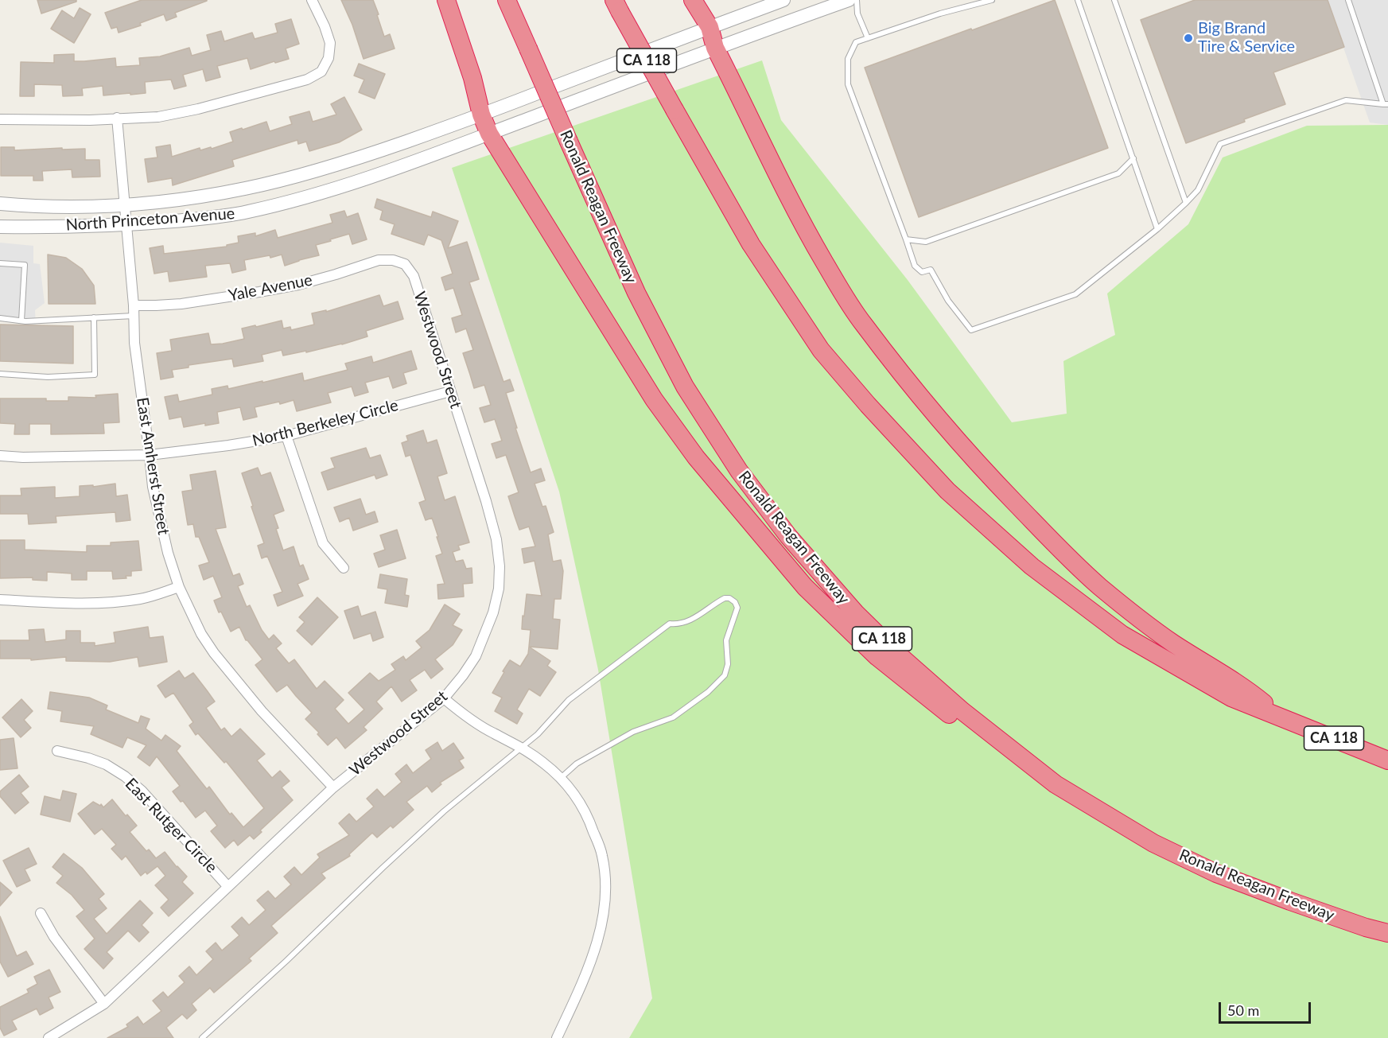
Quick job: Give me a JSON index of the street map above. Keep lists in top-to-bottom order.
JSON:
{
  "streets": {
    "highway": ["CA 118", "Ronald Reagan Freeway"],
    "street": [
      "North Princeton Avenue",
      "Yale Avenue",
      "Westwood Street",
      "North Berkeley Circle",
      "East Amherst Street",
      "East Rutger Circle"
    ]
  },
  "crossings": [
    ["North Princeton Avenue", "East Amherst Street"],
    ["Yale Avenue", "Westwood Street"],
    ["Yale Avenue", "East Amherst Street"],
    ["Westwood Street", "North Berkeley Circle"],
    ["Westwood Street", "East Amherst Street"],
    ["Westwood Street", "East Rutger Circle"],
    ["North Berkeley Circle", "East Amherst Street"]
  ],
  "places": ["Big Brand Tire & Service"],
  "scale_bar": "50 m"
}
